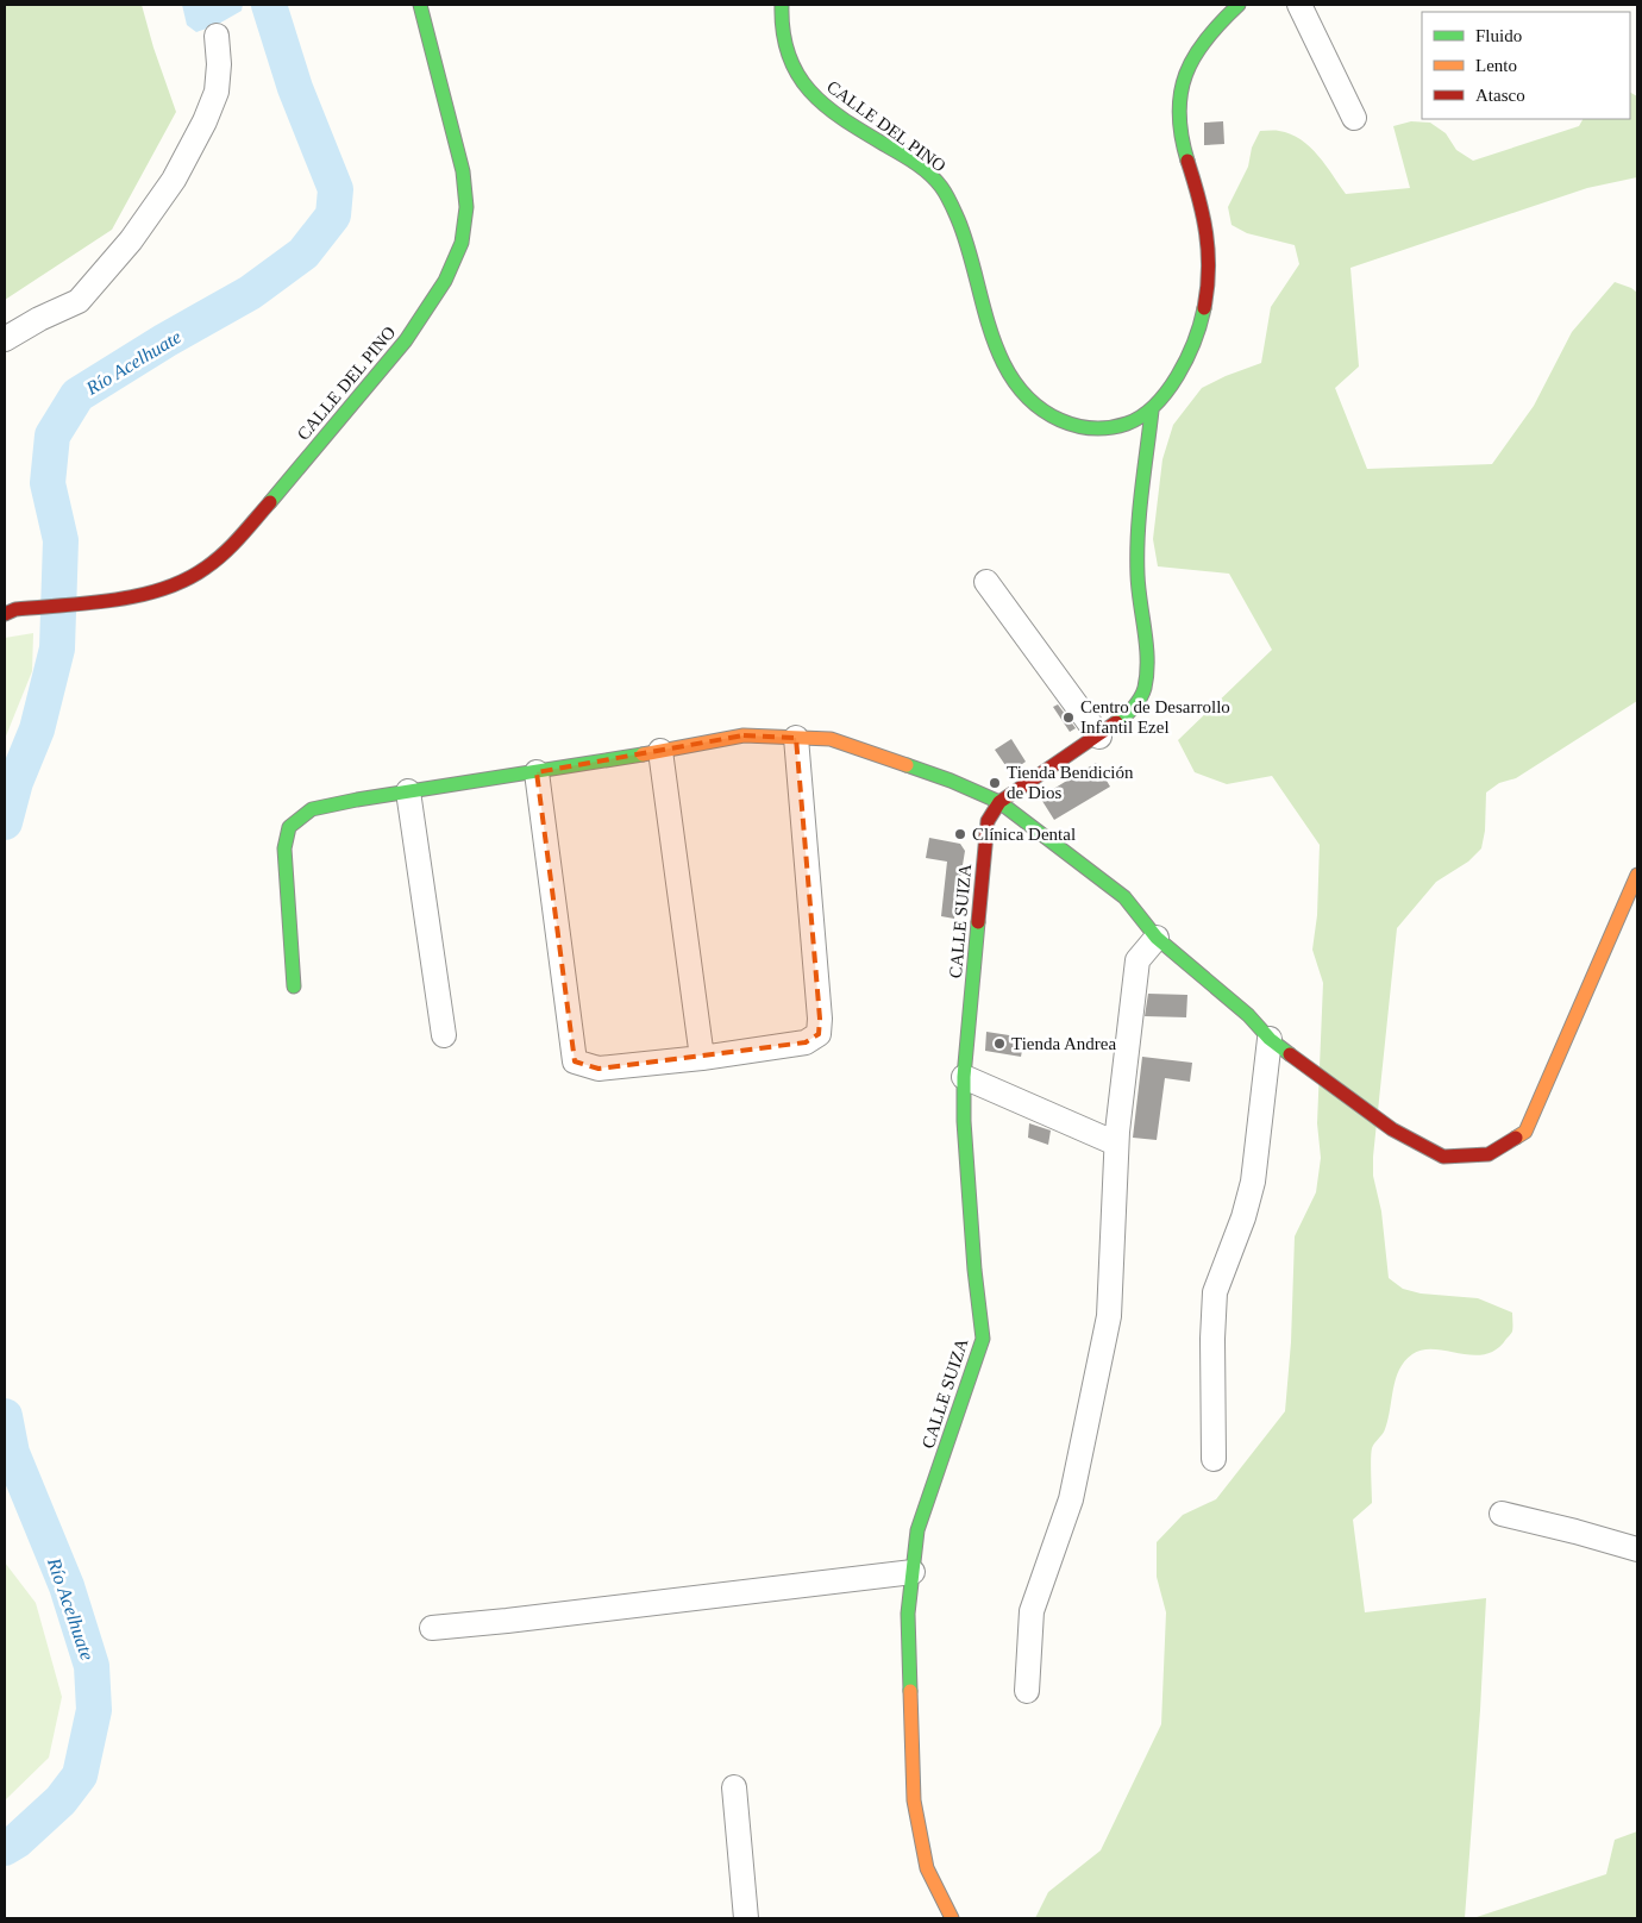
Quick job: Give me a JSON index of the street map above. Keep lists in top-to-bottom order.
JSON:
{
  "streets": {
    "street": ["CALLE DEL PINO", "CALLE SUIZA"]
  },
  "water": ["Río Acelhuate"],
  "places": [
    "Centro de Desarrollo Infantil Ezel",
    "Tienda Bendición de Dios",
    "Clínica Dental",
    "Tienda Andrea"
  ],
  "legend": ["Fluido", "Lento", "Atasco"]
}
